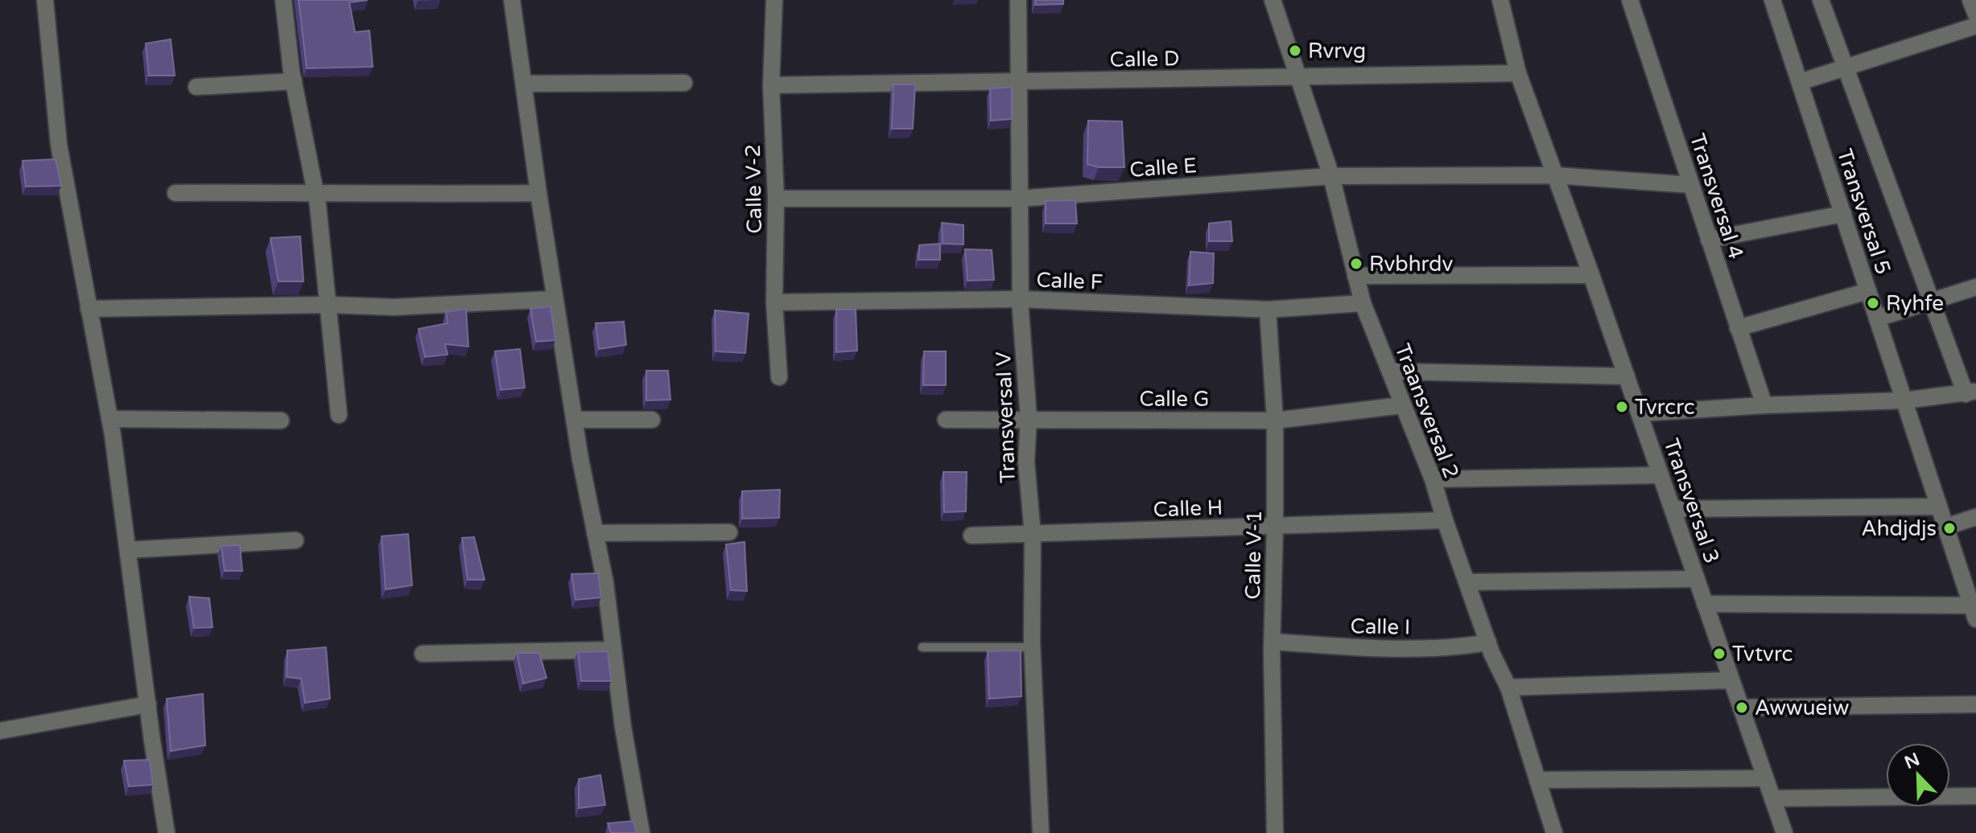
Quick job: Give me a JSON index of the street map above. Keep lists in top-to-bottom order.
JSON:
{
  "streets": {
    "street": [
      "Calle D",
      "Calle E",
      "Calle V-2",
      "Transversal 4",
      "Transversal 5",
      "Calle F",
      "Calle G",
      "Traansversal 2",
      "Transversal V",
      "Transversal 3",
      "Calle H",
      "Calle V-1",
      "Calle I"
    ]
  },
  "crossings": [
    ["Calle D", "Calle V-2"],
    ["Calle D", "Traansversal 2"],
    ["Calle D", "Transversal V"],
    ["Calle D", "Transversal 3"],
    ["Calle E", "Calle V-2"],
    ["Calle E", "Transversal 4"],
    ["Calle E", "Traansversal 2"],
    ["Calle E", "Transversal V"],
    ["Calle E", "Transversal 3"],
    ["Calle V-2", "Calle F"],
    ["Calle F", "Traansversal 2"],
    ["Calle F", "Transversal V"],
    ["Calle F", "Calle V-1"],
    ["Calle G", "Traansversal 2"],
    ["Calle G", "Transversal V"],
    ["Calle G", "Calle V-1"],
    ["Traansversal 2", "Calle H"],
    ["Traansversal 2", "Calle I"],
    ["Transversal V", "Calle H"],
    ["Calle H", "Calle V-1"],
    ["Calle V-1", "Calle I"]
  ],
  "places": [
    "Rvrvg",
    "Rvbhrdv",
    "Ryhfe",
    "Tvrcrc",
    "Ahdjdjs",
    "Tvtvrc",
    "Awwueiw"
  ],
  "north": "top left"
}
